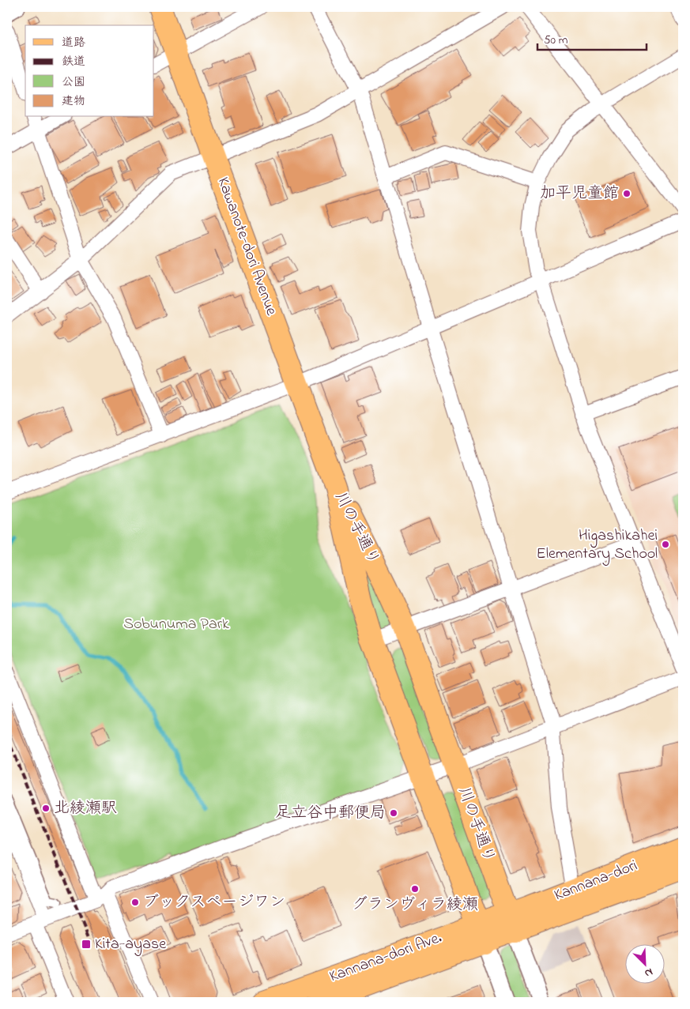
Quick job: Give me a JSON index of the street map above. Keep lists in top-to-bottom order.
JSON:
{
  "streets": {
    "main road": [
      "Kawanote-dori Avenue",
      "川の手通り",
      "Kannana-dori",
      "Kannana-dori Ave."
    ]
  },
  "crossings": [
    ["Kawanote-dori Avenue", "川の手通り"],
    ["川の手通り", "Kannana-dori"],
    ["川の手通り", "Kannana-dori Ave."],
    ["Kannana-dori", "Kannana-dori Ave."]
  ],
  "parks": ["Sobunuma Park"],
  "places": {
    "other": [
      "加平児童館",
      "Higashikahei Elementary School",
      "北綾瀬駅",
      "足立谷中郵便局",
      "グランヴィラ綾瀬",
      "ブックスページワン"
    ],
    "transit": ["Kita-ayase"]
  },
  "legend": [
    "道路",
    "鉄道",
    "公園",
    "建物"
  ],
  "scale_bar": "50 m",
  "north": "bottom right"
}
